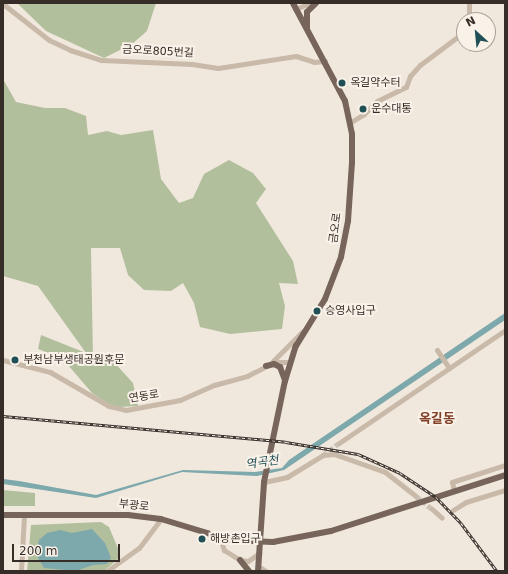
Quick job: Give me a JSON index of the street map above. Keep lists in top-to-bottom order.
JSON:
{
  "streets": {
    "main road": ["금오로", "부광로"],
    "street": ["금오로805번길", "연동로"]
  },
  "crossings": [
    ["금오로805번길", "금오로"],
    ["금오로", "연동로"]
  ],
  "districts": ["옥길동"],
  "water": ["역곡천"],
  "places": [
    "옥길약수터",
    "운수대통",
    "승영사입구",
    "부천남부생태공원후문",
    "해방촌입구"
  ],
  "scale_bar": "200 m",
  "north": "top left"
}
